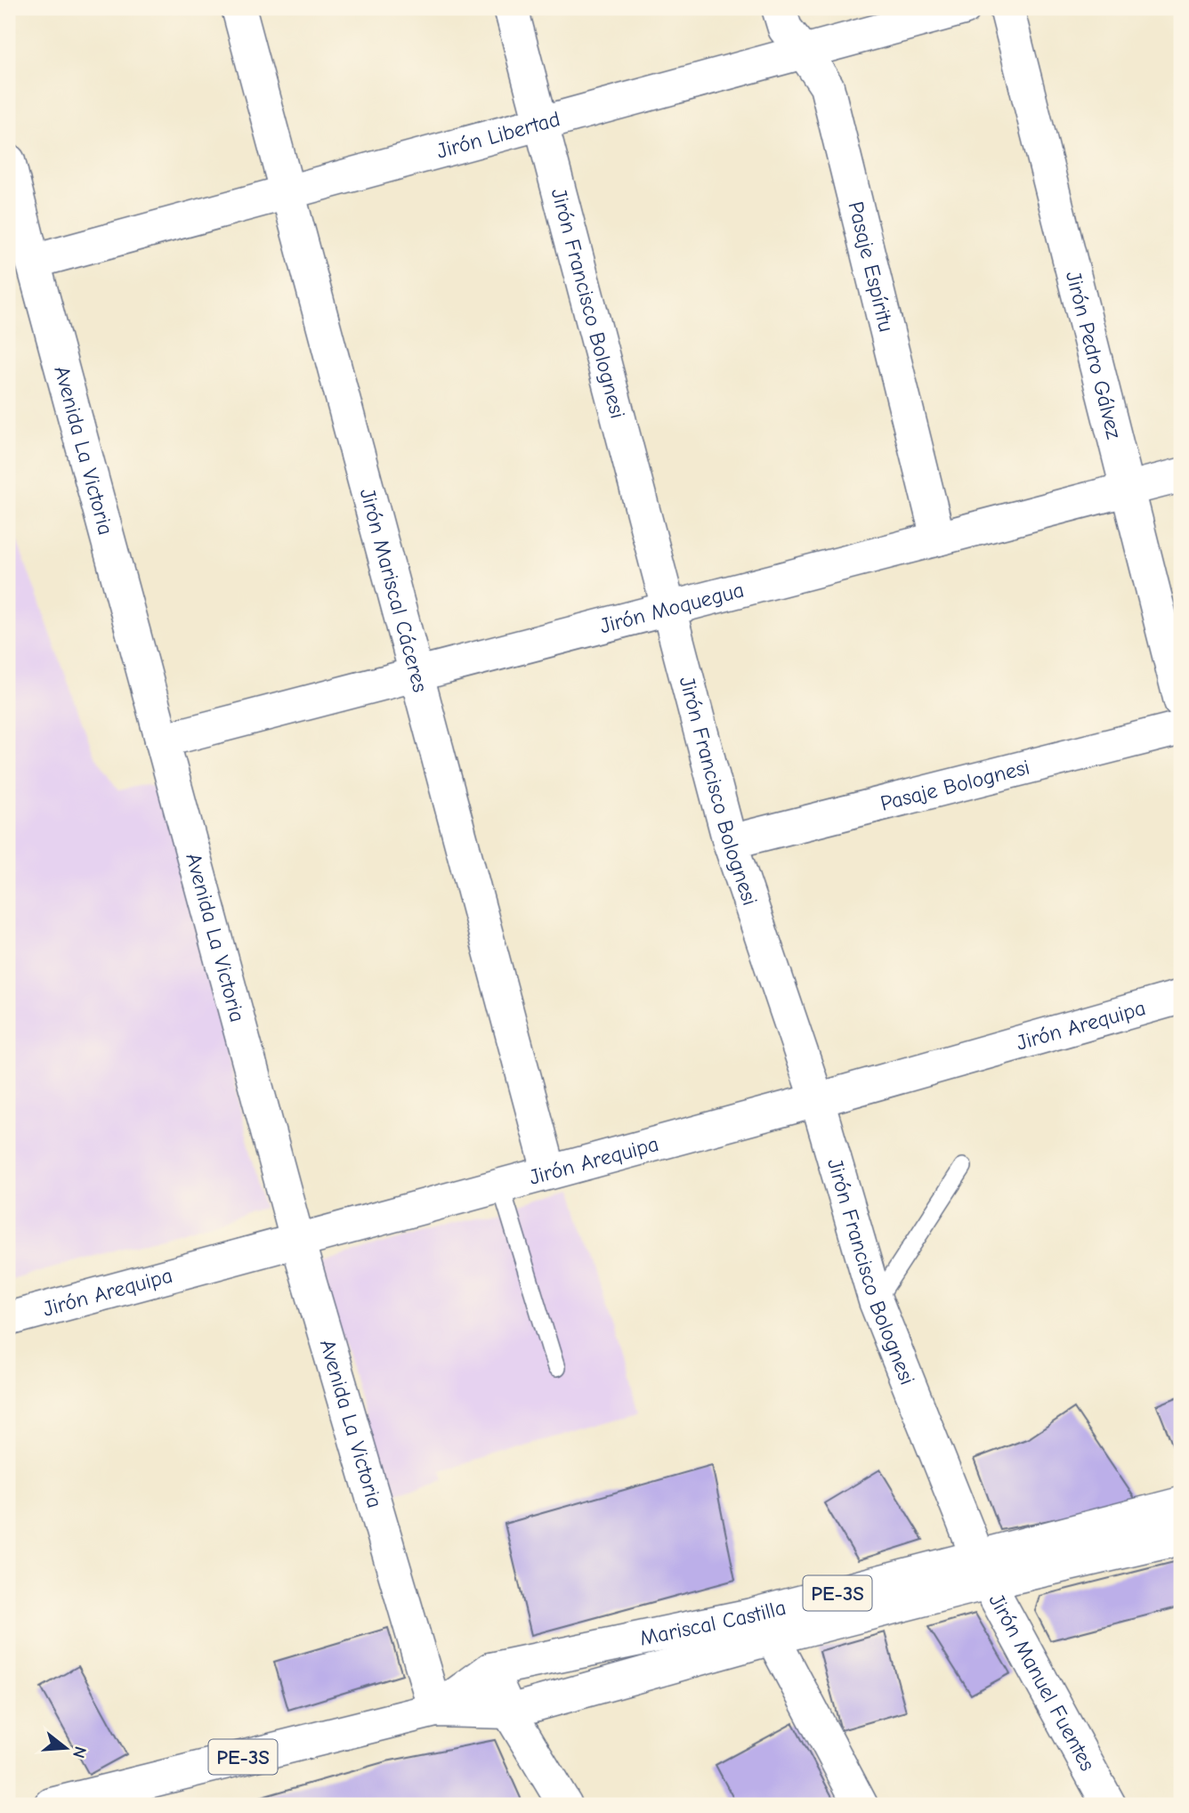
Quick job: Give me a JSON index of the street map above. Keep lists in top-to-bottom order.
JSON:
{
  "streets": {
    "main road": [
      "Jirón Libertad",
      "Pasaje Espíritu",
      "Jirón Francisco Bolognesi",
      "Jirón Pedro Gálvez",
      "Avenida La Victoria",
      "Jirón Mariscal Cáceres",
      "Jirón Moquegua",
      "Pasaje Bolognesi",
      "Jirón Arequipa",
      "PE-3S",
      "Mariscal Castilla",
      "Jirón Manuel Fuentes"
    ]
  },
  "crossings": [
    ["Jirón Libertad", "Pasaje Espíritu"],
    ["Jirón Libertad", "Jirón Francisco Bolognesi"],
    ["Jirón Libertad", "Avenida La Victoria"],
    ["Jirón Libertad", "Jirón Mariscal Cáceres"],
    ["Pasaje Espíritu", "Jirón Moquegua"],
    ["Jirón Francisco Bolognesi", "Jirón Moquegua"],
    ["Jirón Francisco Bolognesi", "Pasaje Bolognesi"],
    ["Jirón Francisco Bolognesi", "Jirón Arequipa"],
    ["Jirón Francisco Bolognesi", "Mariscal Castilla"],
    ["Jirón Francisco Bolognesi", "Jirón Manuel Fuentes"],
    ["Jirón Pedro Gálvez", "Jirón Moquegua"],
    ["Avenida La Victoria", "Jirón Moquegua"],
    ["Avenida La Victoria", "Jirón Arequipa"],
    ["Avenida La Victoria", "Mariscal Castilla"],
    ["Jirón Mariscal Cáceres", "Jirón Moquegua"],
    ["Jirón Mariscal Cáceres", "Jirón Arequipa"],
    ["Mariscal Castilla", "Jirón Manuel Fuentes"]
  ],
  "north": "right"
}
